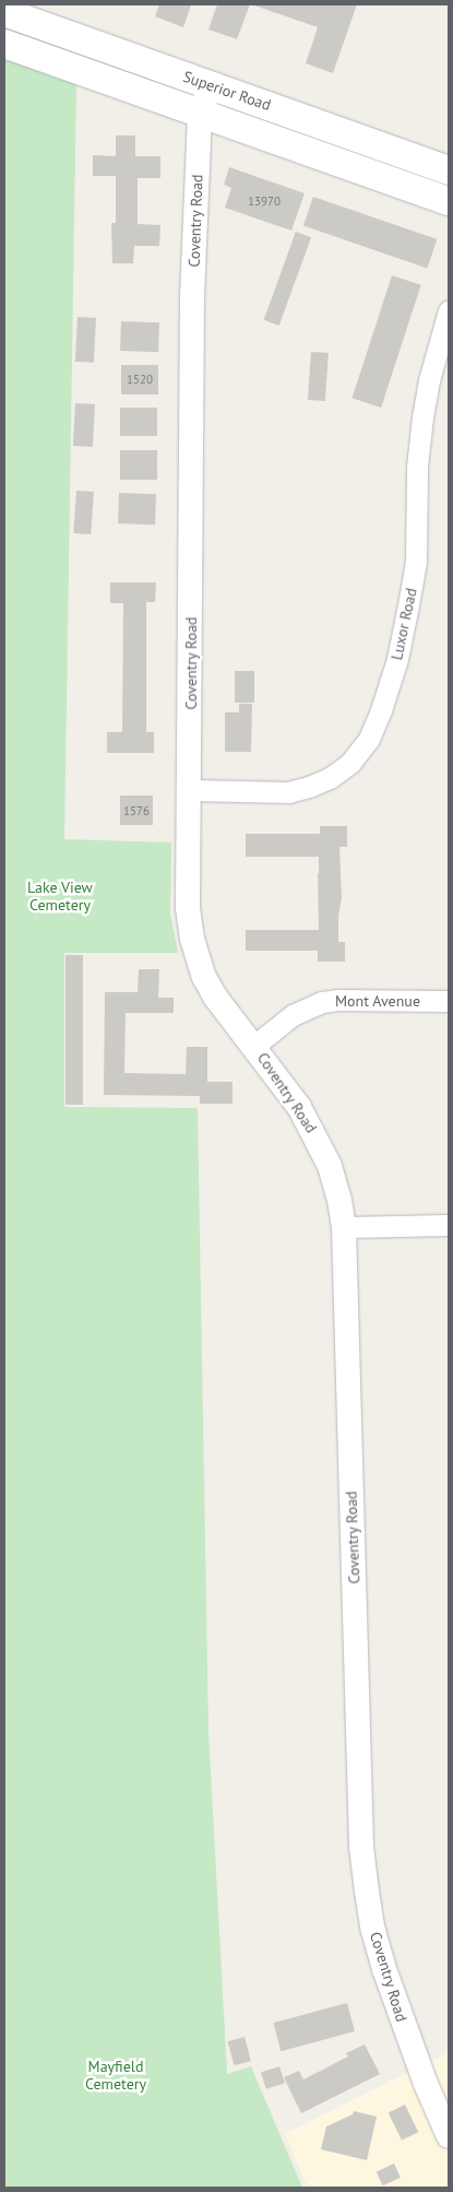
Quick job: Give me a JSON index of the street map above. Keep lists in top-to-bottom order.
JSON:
{
  "streets": {
    "main road": ["Superior Road"],
    "street": ["Coventry Road", "Luxor Road", "Mont Avenue"]
  },
  "crossings": [
    ["Superior Road", "Coventry Road"],
    ["Coventry Road", "Luxor Road"],
    ["Coventry Road", "Mont Avenue"]
  ],
  "parks": ["Lake View Cemetery", "Mayfield Cemetery"],
  "house_numbers": ["13970", "1520", "1576"]
}
